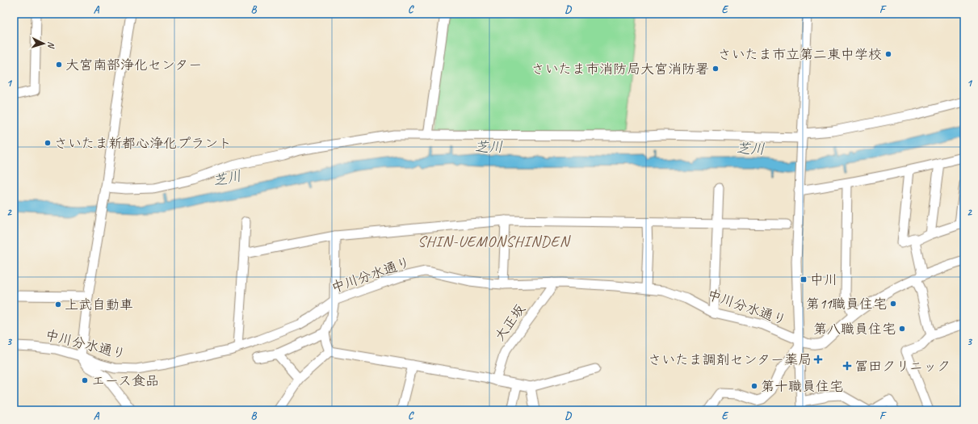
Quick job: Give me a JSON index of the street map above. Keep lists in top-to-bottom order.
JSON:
{
  "streets": {
    "street": ["中川分水通り", "大正坂"]
  },
  "crossings": [
    ["中川分水通り", "大正坂"]
  ],
  "districts": ["SHIN-UEMONSHINDEN"],
  "water": ["芝川"],
  "places": {
    "other": [
      "さいたま市立第二東中学校",
      "大宮南部浄化センター",
      "さいたま市消防局大宮消防署",
      "さいたま新都心浄化プラント",
      "第11職員住宅",
      "上武自動車",
      "第八職員住宅",
      "エース食品",
      "第十職員住宅"
    ],
    "transit": ["中川"],
    "health": ["さいたま調剤センター薬局", "冨田クリニック"]
  },
  "north": "right",
  "grid": {
    "columns": [
      "A",
      "B",
      "C",
      "D",
      "E",
      "F"
    ],
    "rows": ["1", "2", "3"]
  }
}
